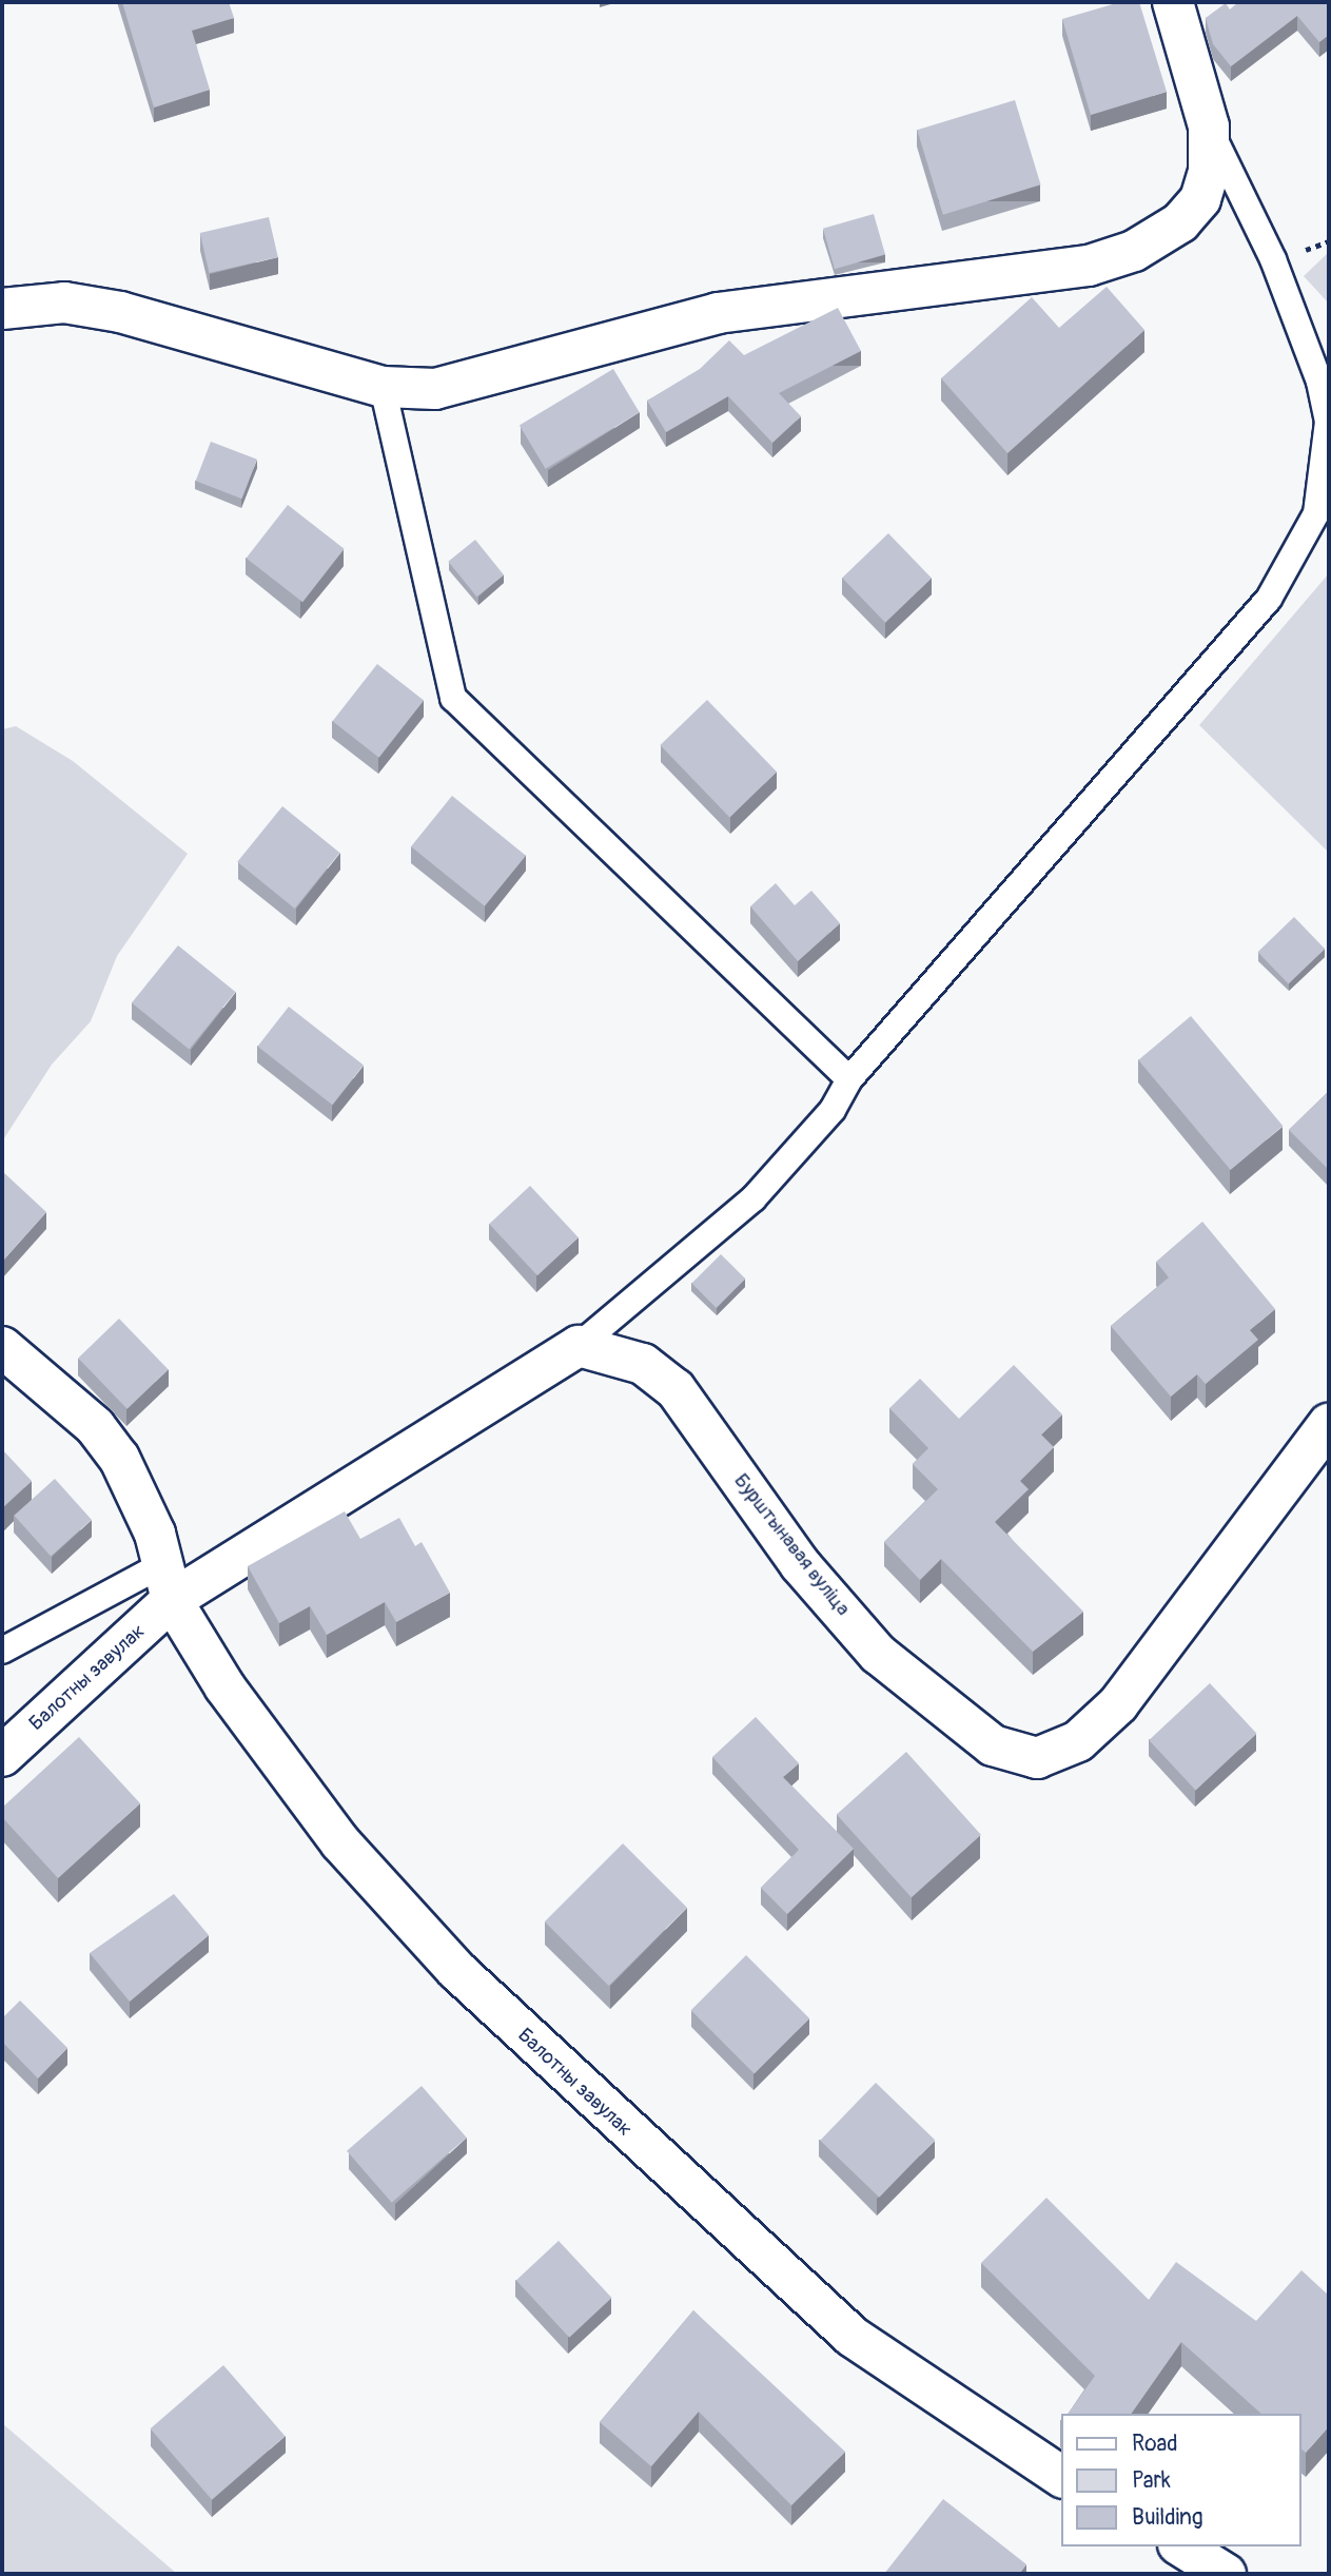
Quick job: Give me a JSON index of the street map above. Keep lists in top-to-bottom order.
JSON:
{
  "streets": {
    "street": ["Бурштынавая вуліца", "Балотны завулак"]
  },
  "legend": ["Road", "Park", "Building"]
}
